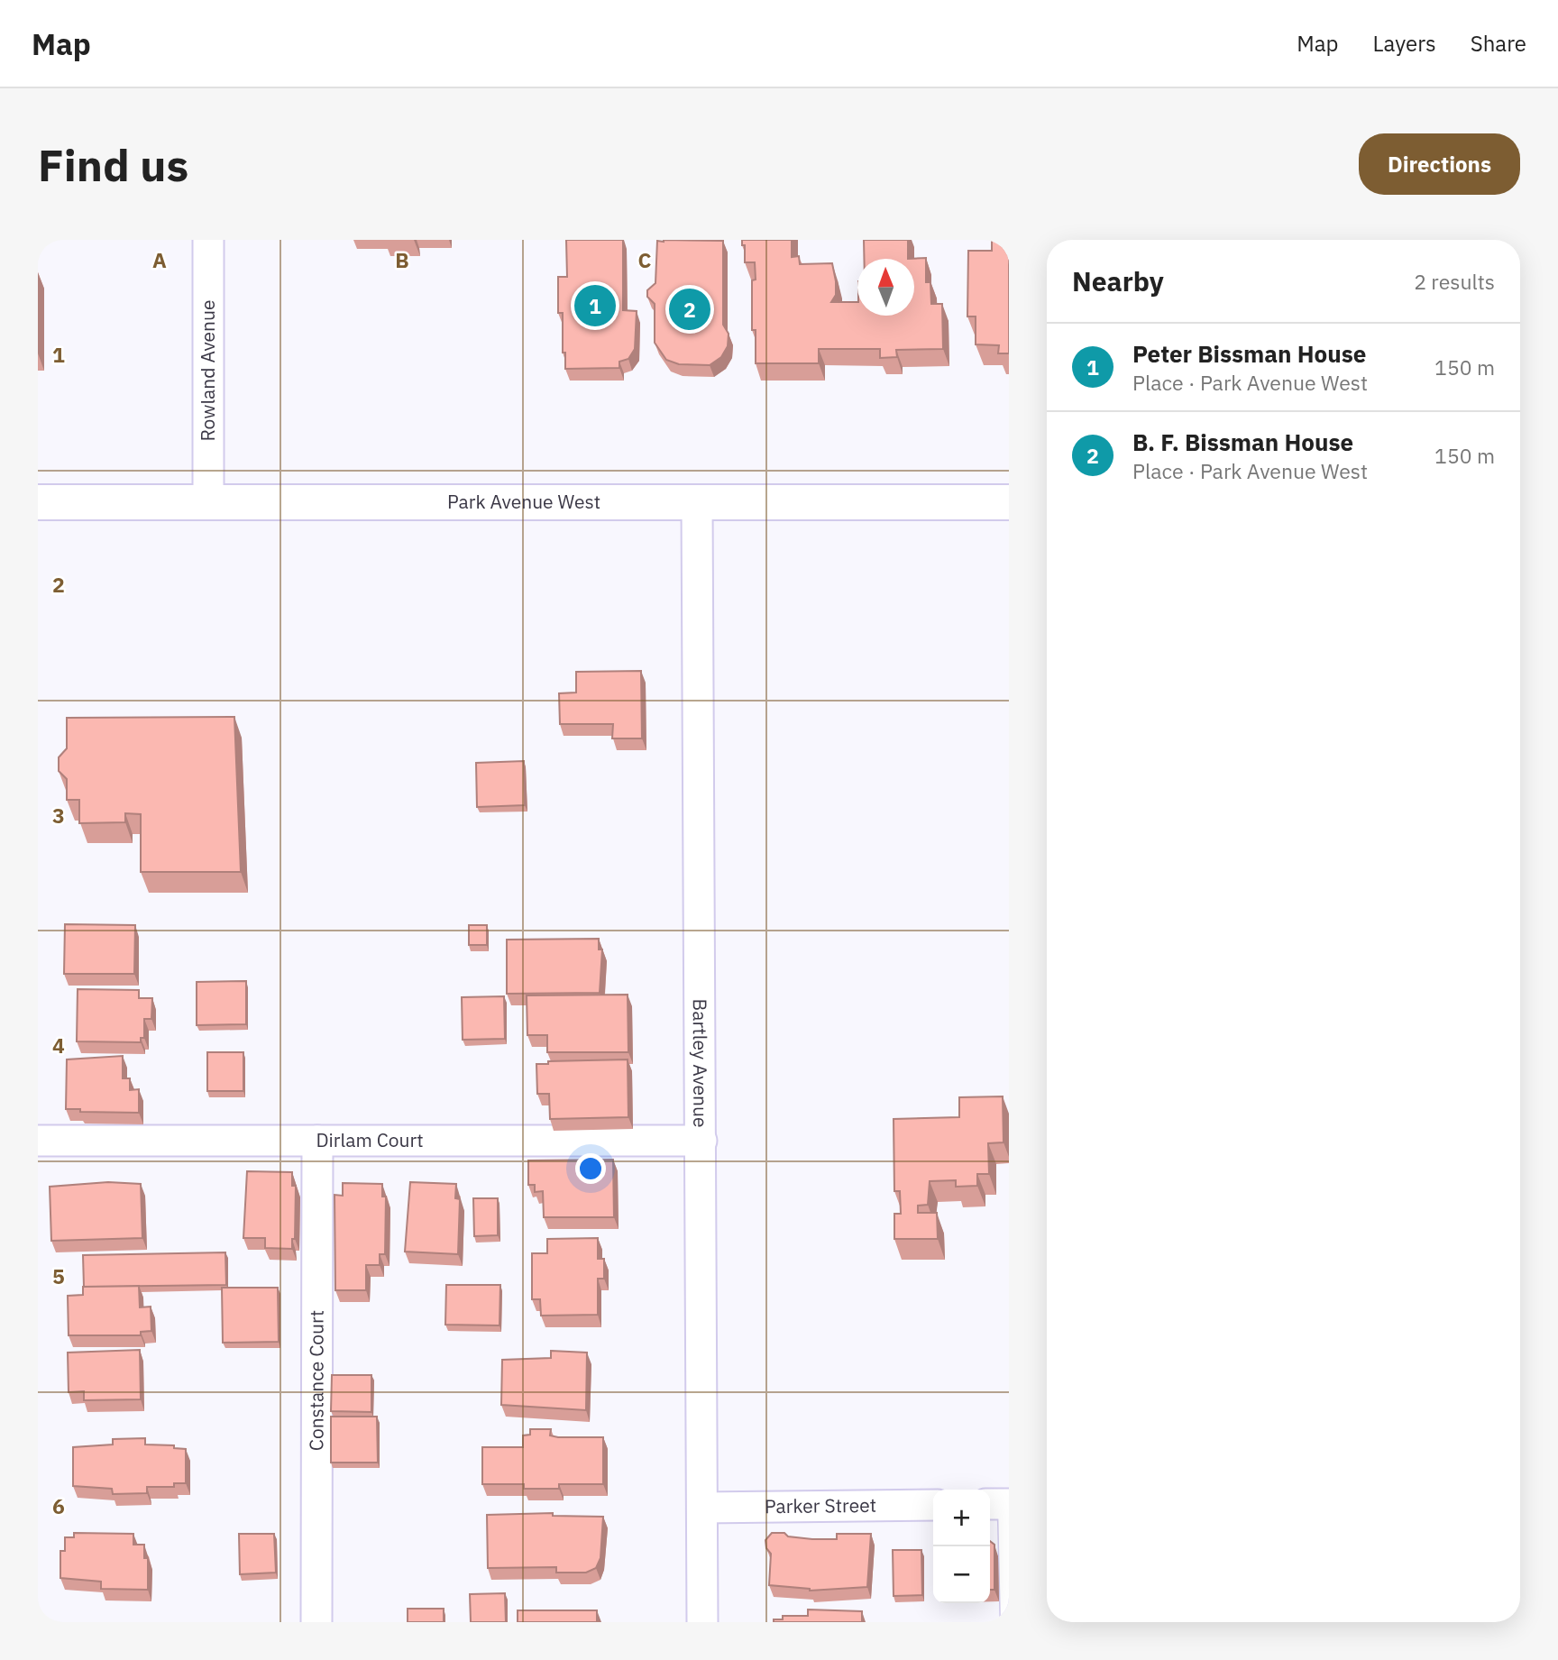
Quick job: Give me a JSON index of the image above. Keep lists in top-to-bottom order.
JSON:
{
  "streets": {
    "main road": ["Park Avenue West"],
    "street": [
      "Rowland Avenue",
      "Bartley Avenue",
      "Dirlam Court",
      "Constance Court",
      "Parker Street"
    ]
  },
  "crossings": [
    ["Rowland Avenue", "Park Avenue West"],
    ["Park Avenue West", "Bartley Avenue"],
    ["Bartley Avenue", "Dirlam Court"],
    ["Bartley Avenue", "Parker Street"],
    ["Dirlam Court", "Constance Court"]
  ],
  "north": "top",
  "page": {
    "header": "Map",
    "nav": ["Map", "Layers", "Share"],
    "buttons": "Directions",
    "title": "Find us",
    "heading": ["Nearby", "2 results"],
    "pins": ["1", "2"],
    "list": [
      {
        "mark": "1",
        "name": "Peter Bissman House",
        "note": "Place · Park Avenue West",
        "value": "150 m"
      },
      {
        "mark": "2",
        "name": "B. F. Bissman House",
        "note": "Place · Park Avenue West",
        "value": "150 m"
      }
    ],
    "map_buttons": ["+", "−"]
  },
  "grid": {
    "columns": ["A", "B", "C"],
    "rows": [
      "1",
      "2",
      "3",
      "4",
      "5",
      "6"
    ]
  }
}
